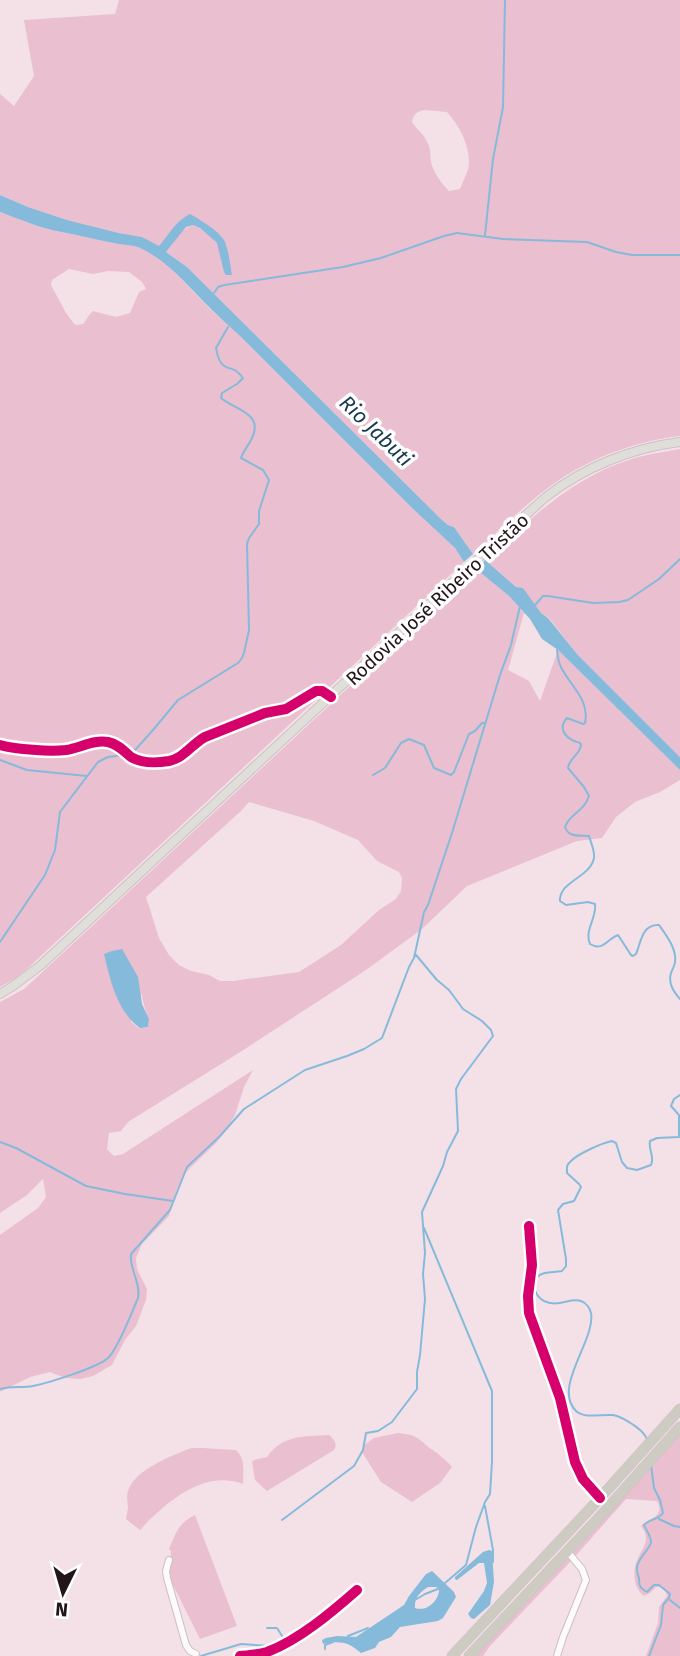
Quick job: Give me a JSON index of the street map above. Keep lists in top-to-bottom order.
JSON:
{
  "streets": {
    "main road": ["Rodovia José Ribeiro Tristão"]
  },
  "water": ["Rio Jabuti"],
  "north": "bottom"
}
